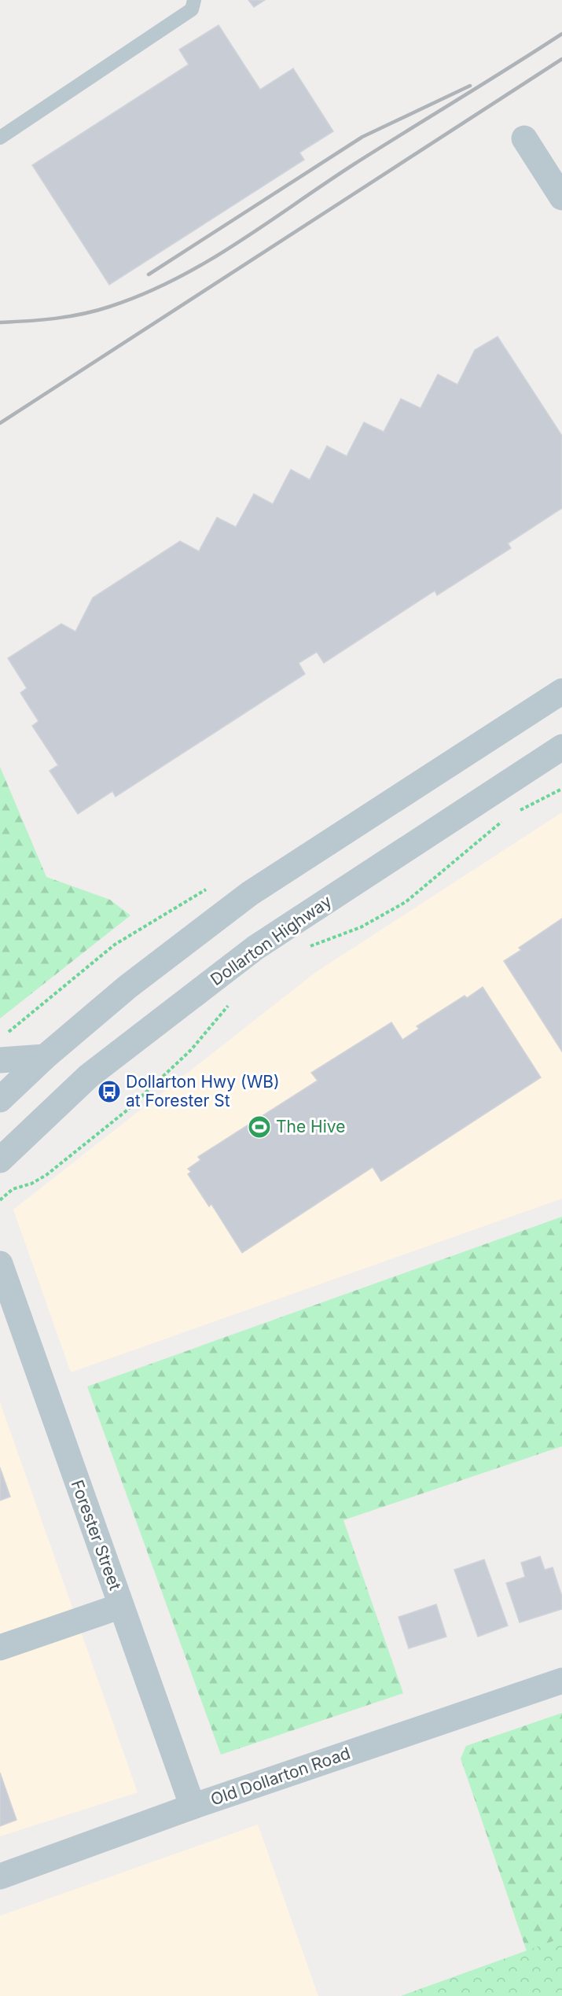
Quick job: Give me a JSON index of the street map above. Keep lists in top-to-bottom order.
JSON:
{
  "streets": {
    "street": ["Dollarton Highway", "Forester Street", "Old Dollarton Road"]
  },
  "crossings": [
    ["Forester Street", "Old Dollarton Road"]
  ],
  "places": {
    "bus stop": ["Dollarton Hwy (WB) at Forester St"],
    "sports": ["The Hive"]
  }
}
